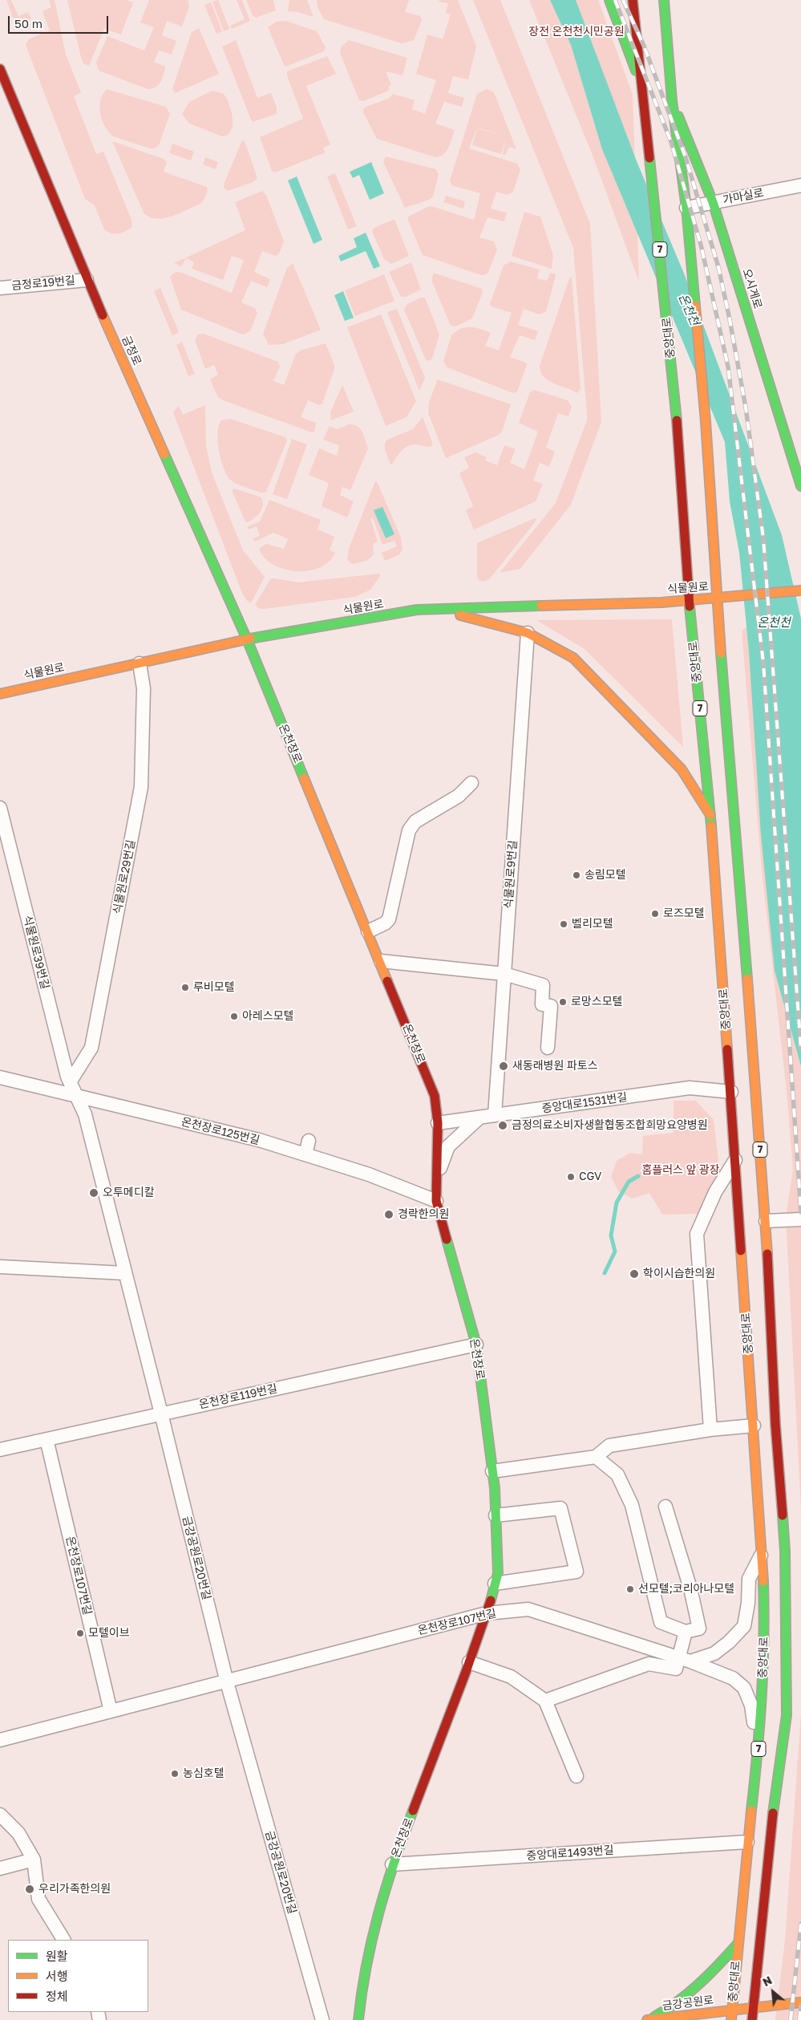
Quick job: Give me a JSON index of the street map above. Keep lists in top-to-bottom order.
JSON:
{
  "streets": {
    "main road": [
      "7",
      "오시게로",
      "중앙대로",
      "금정로",
      "식물원로",
      "온천장로",
      "금강공원로"
    ],
    "street": [
      "가마실로",
      "금정로19번길",
      "식물원로9번길",
      "식물원로29번길",
      "식물원로39번길",
      "중앙대로1531번길",
      "온천장로125번길",
      "온천장로119번길",
      "금강공원로20번길",
      "온천장로107번길",
      "중앙대로1493번길"
    ]
  },
  "crossings": [
    ["가마실로", "오시게로"],
    ["가마실로", "중앙대로"],
    ["금정로19번길", "금정로"],
    ["오시게로", "중앙대로"],
    ["중앙대로", "식물원로"],
    ["중앙대로", "중앙대로1531번길"],
    ["중앙대로", "온천장로107번길"],
    ["중앙대로", "중앙대로1493번길"],
    ["중앙대로", "금강공원로"],
    ["금정로", "식물원로"],
    ["금정로", "온천장로"],
    ["식물원로", "온천장로"],
    ["식물원로", "식물원로29번길"],
    ["온천장로", "중앙대로1531번길"],
    ["온천장로", "온천장로125번길"],
    ["온천장로", "온천장로119번길"],
    ["온천장로", "온천장로107번길"],
    ["온천장로", "중앙대로1493번길"],
    ["식물원로9번길", "중앙대로1531번길"],
    ["식물원로29번길", "식물원로39번길"],
    ["식물원로39번길", "온천장로125번길"],
    ["식물원로39번길", "금강공원로20번길"],
    ["온천장로125번길", "금강공원로20번길"],
    ["온천장로119번길", "금강공원로20번길"],
    ["온천장로119번길", "온천장로107번길"],
    ["금강공원로20번길", "온천장로107번길"]
  ],
  "water": ["온천천"],
  "parks": ["장전 온천천시민공원", "홈플러스 앞 광장"],
  "places": [
    "송림모텔",
    "로즈모텔",
    "벨리모텔",
    "루비모텔",
    "로망스모텔",
    "아레스모텔",
    "새동래병원 파토스",
    "금정의료소비자생활협동조합희망요양병원",
    "CGV",
    "오투메디칼",
    "경락한의원",
    "학이시습한의원",
    "선모텔;코리아나모텔",
    "모텔이브",
    "농심호텔",
    "우리가족한의원"
  ],
  "legend": ["원활", "서행", "정체"],
  "scale_bar": "50 m",
  "north": "top left"
}
